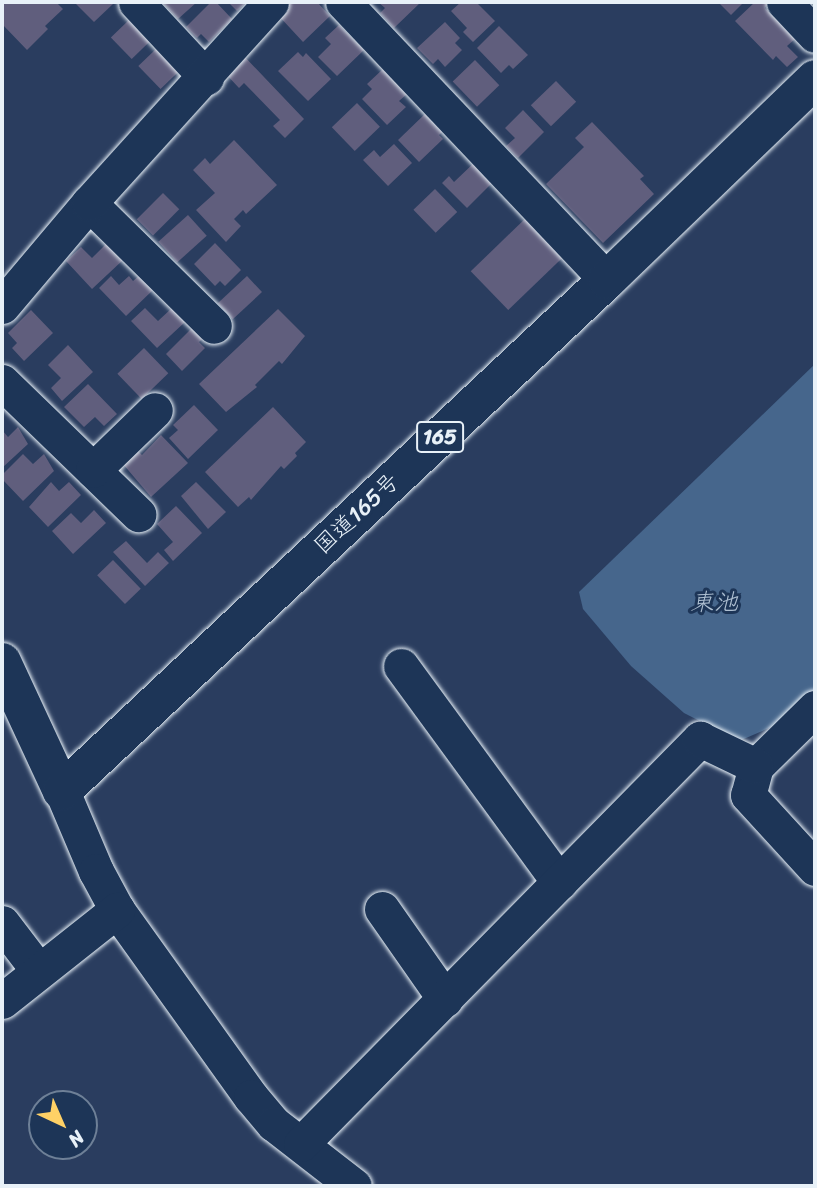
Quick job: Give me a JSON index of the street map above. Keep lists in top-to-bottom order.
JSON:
{
  "streets": {
    "highway": ["165", "国道165号"]
  },
  "water": ["東池"],
  "north": "bottom right"
}
